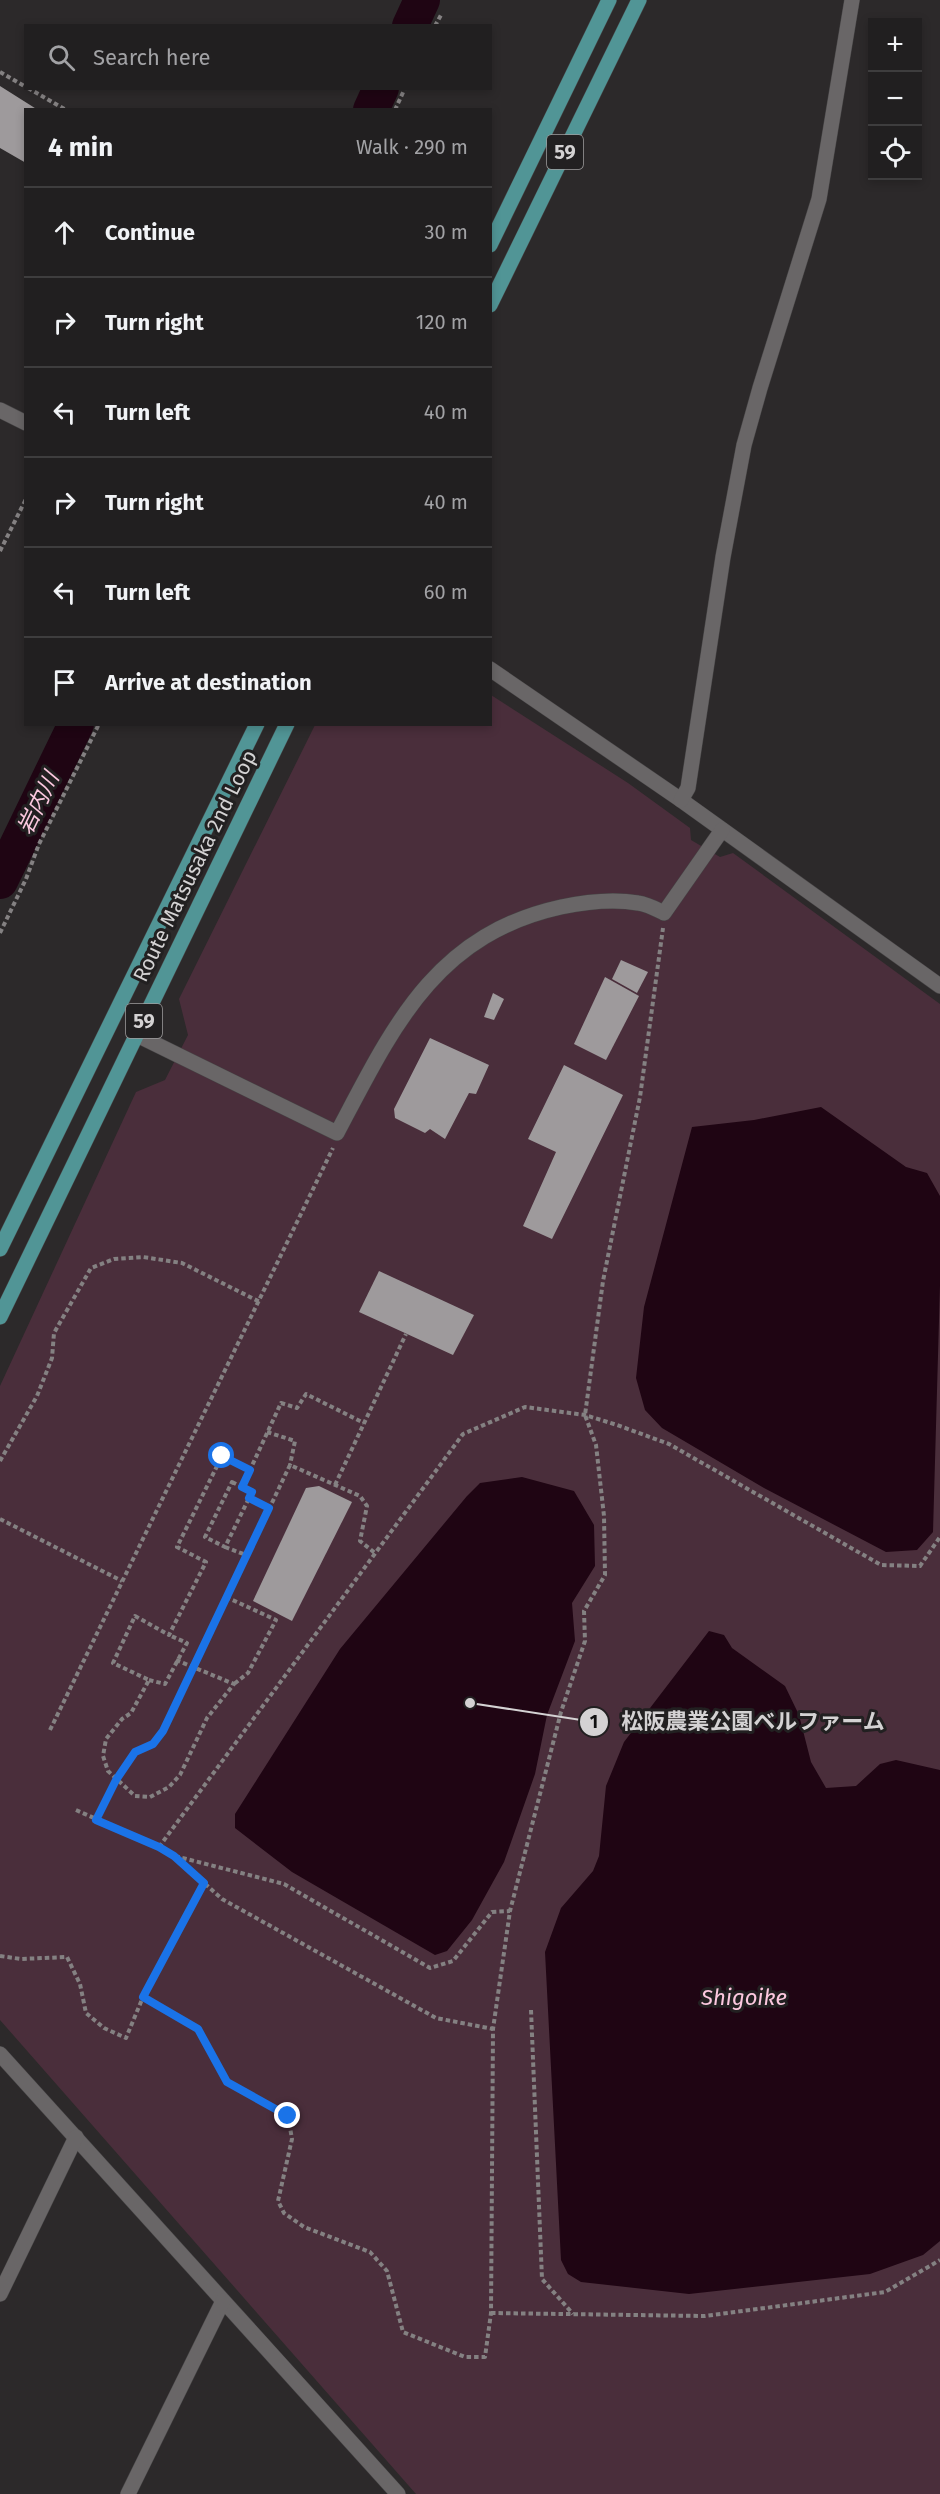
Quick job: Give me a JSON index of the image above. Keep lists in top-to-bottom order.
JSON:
{
  "streets": {
    "main road": ["59", "Route Matsusaka 2nd Loop"]
  },
  "water": ["岩内川", "Shigoike"],
  "places": ["松阪農業公園ベルファーム"],
  "page": {
    "map_buttons": ["+", "−"],
    "search": "Search here",
    "heading": ["4 min", "Walk · 290 m"],
    "list": [
      ["Continue", "30 m"],
      ["Turn right", "120 m"],
      ["Turn left", "40 m"],
      ["Turn right", "40 m"],
      ["Turn left", "60 m"],
      "Arrive at destination"
    ]
  }
}
